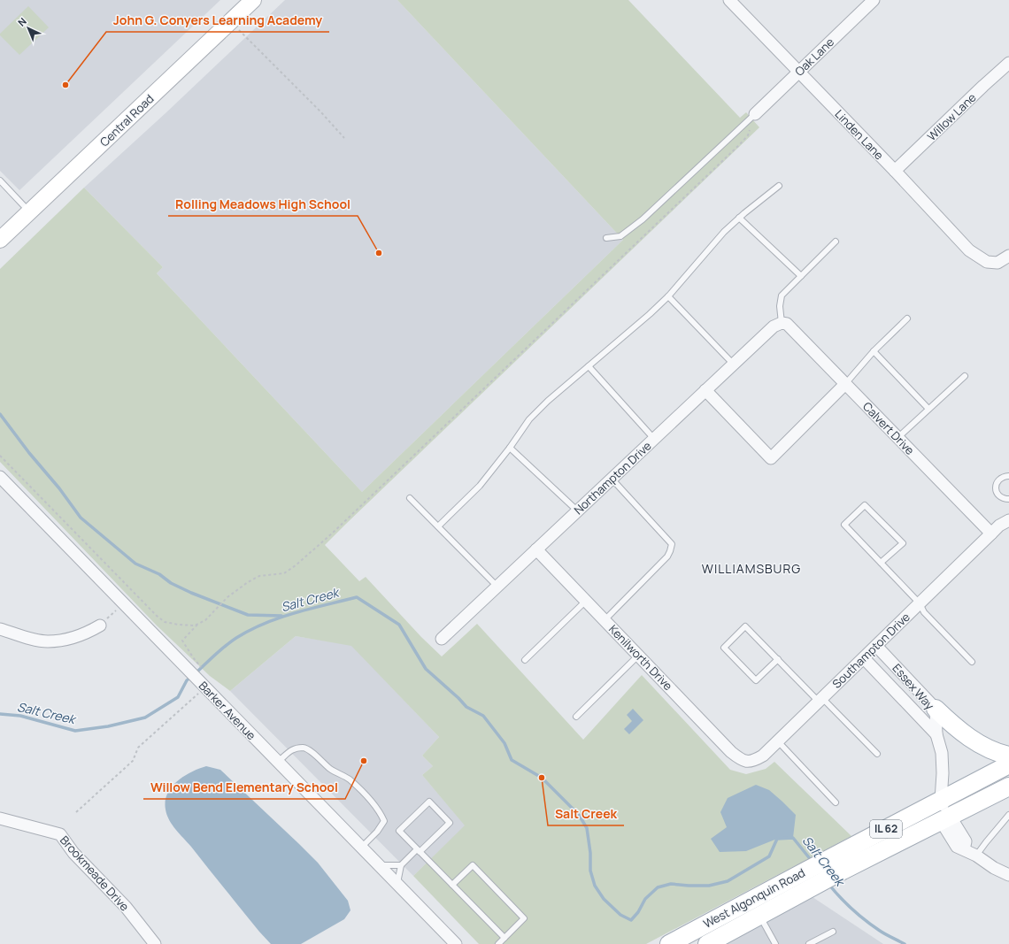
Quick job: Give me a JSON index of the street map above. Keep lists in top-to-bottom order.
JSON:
{
  "streets": {
    "main road": ["IL 62", "West Algonquin Road"],
    "street": [
      "Oak Lane",
      "Willow Lane",
      "Central Road",
      "Linden Lane",
      "Calvert Drive",
      "Northampton Drive",
      "Southampton Drive",
      "Kenilworth Drive",
      "Essex Way",
      "Barker Avenue",
      "Brookmeade Drive"
    ]
  },
  "crossings": [
    ["Oak Lane", "Linden Lane"],
    ["Willow Lane", "Linden Lane"],
    ["Calvert Drive", "Northampton Drive"],
    ["Calvert Drive", "Southampton Drive"],
    ["Northampton Drive", "Kenilworth Drive"],
    ["Southampton Drive", "Kenilworth Drive"],
    ["Southampton Drive", "Essex Way"],
    ["Essex Way", "West Algonquin Road"]
  ],
  "districts": ["WILLIAMSBURG"],
  "water": ["Salt Creek"],
  "places": [
    "John G. Conyers Learning Academy",
    "Rolling Meadows High School",
    "Willow Bend Elementary School",
    "Salt Creek"
  ],
  "north": "top left"
}
